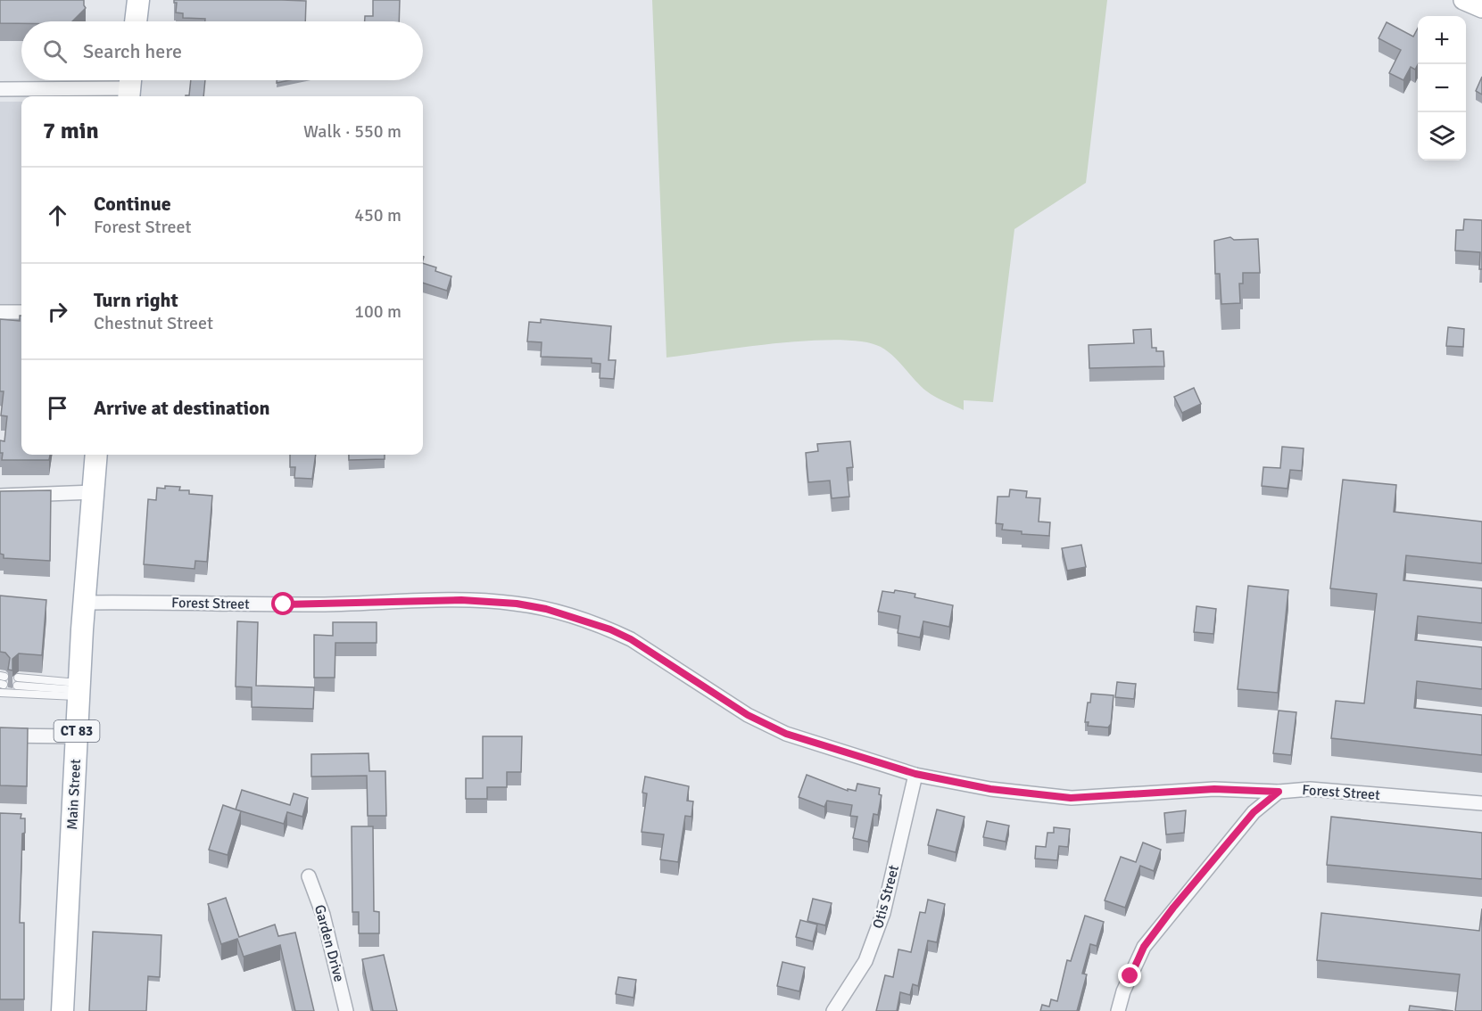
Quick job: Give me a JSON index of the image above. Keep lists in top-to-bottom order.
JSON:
{
  "streets": {
    "main road": ["CT 83", "Main Street"],
    "street": ["Forest Street", "Otis Street", "Garden Drive"]
  },
  "crossings": [
    ["Forest Street", "Main Street"],
    ["Forest Street", "Otis Street"]
  ],
  "page": {
    "map_buttons": ["+", "−"],
    "search": "Search here",
    "heading": ["7 min", "Walk · 550 m"],
    "list": [
      ["Continue", "Forest Street", "450 m"],
      ["Turn right", "Chestnut Street", "100 m"],
      "Arrive at destination"
    ]
  }
}
